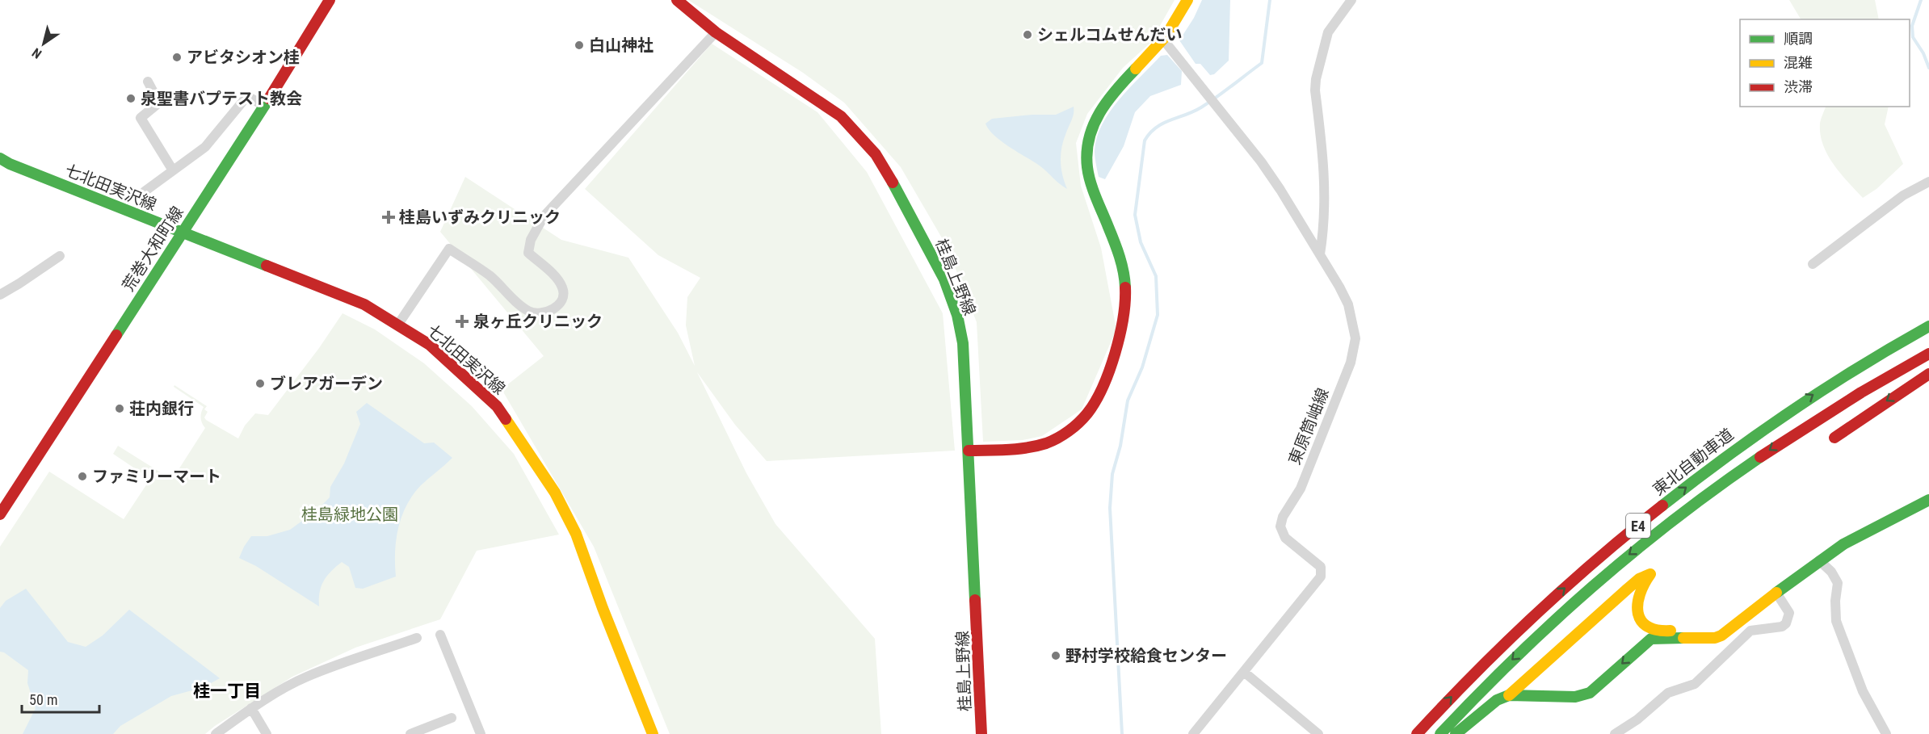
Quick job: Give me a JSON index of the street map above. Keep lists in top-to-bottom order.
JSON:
{
  "streets": {
    "main road": [
      "七北田実沢線",
      "荒巻大和町線",
      "桂島上野線",
      "東北自動車道",
      "E4"
    ],
    "street": ["東原筒岫線"]
  },
  "crossings": [
    ["七北田実沢線", "荒巻大和町線"]
  ],
  "districts": ["桂一丁目"],
  "parks": ["桂島緑地公園"],
  "places": {
    "other": [
      "シェルコムせんだい",
      "白山神社",
      "アビタシオン桂",
      "泉聖書バプテスト教会",
      "ブレアガーデン",
      "荘内銀行",
      "ファミリーマート",
      "野村学校給食センター"
    ],
    "health": ["桂島いずみクリニック", "泉ヶ丘クリニック"]
  },
  "legend": ["順調", "混雑", "渋滞"],
  "scale_bar": "50 m",
  "north": "bottom left"
}
